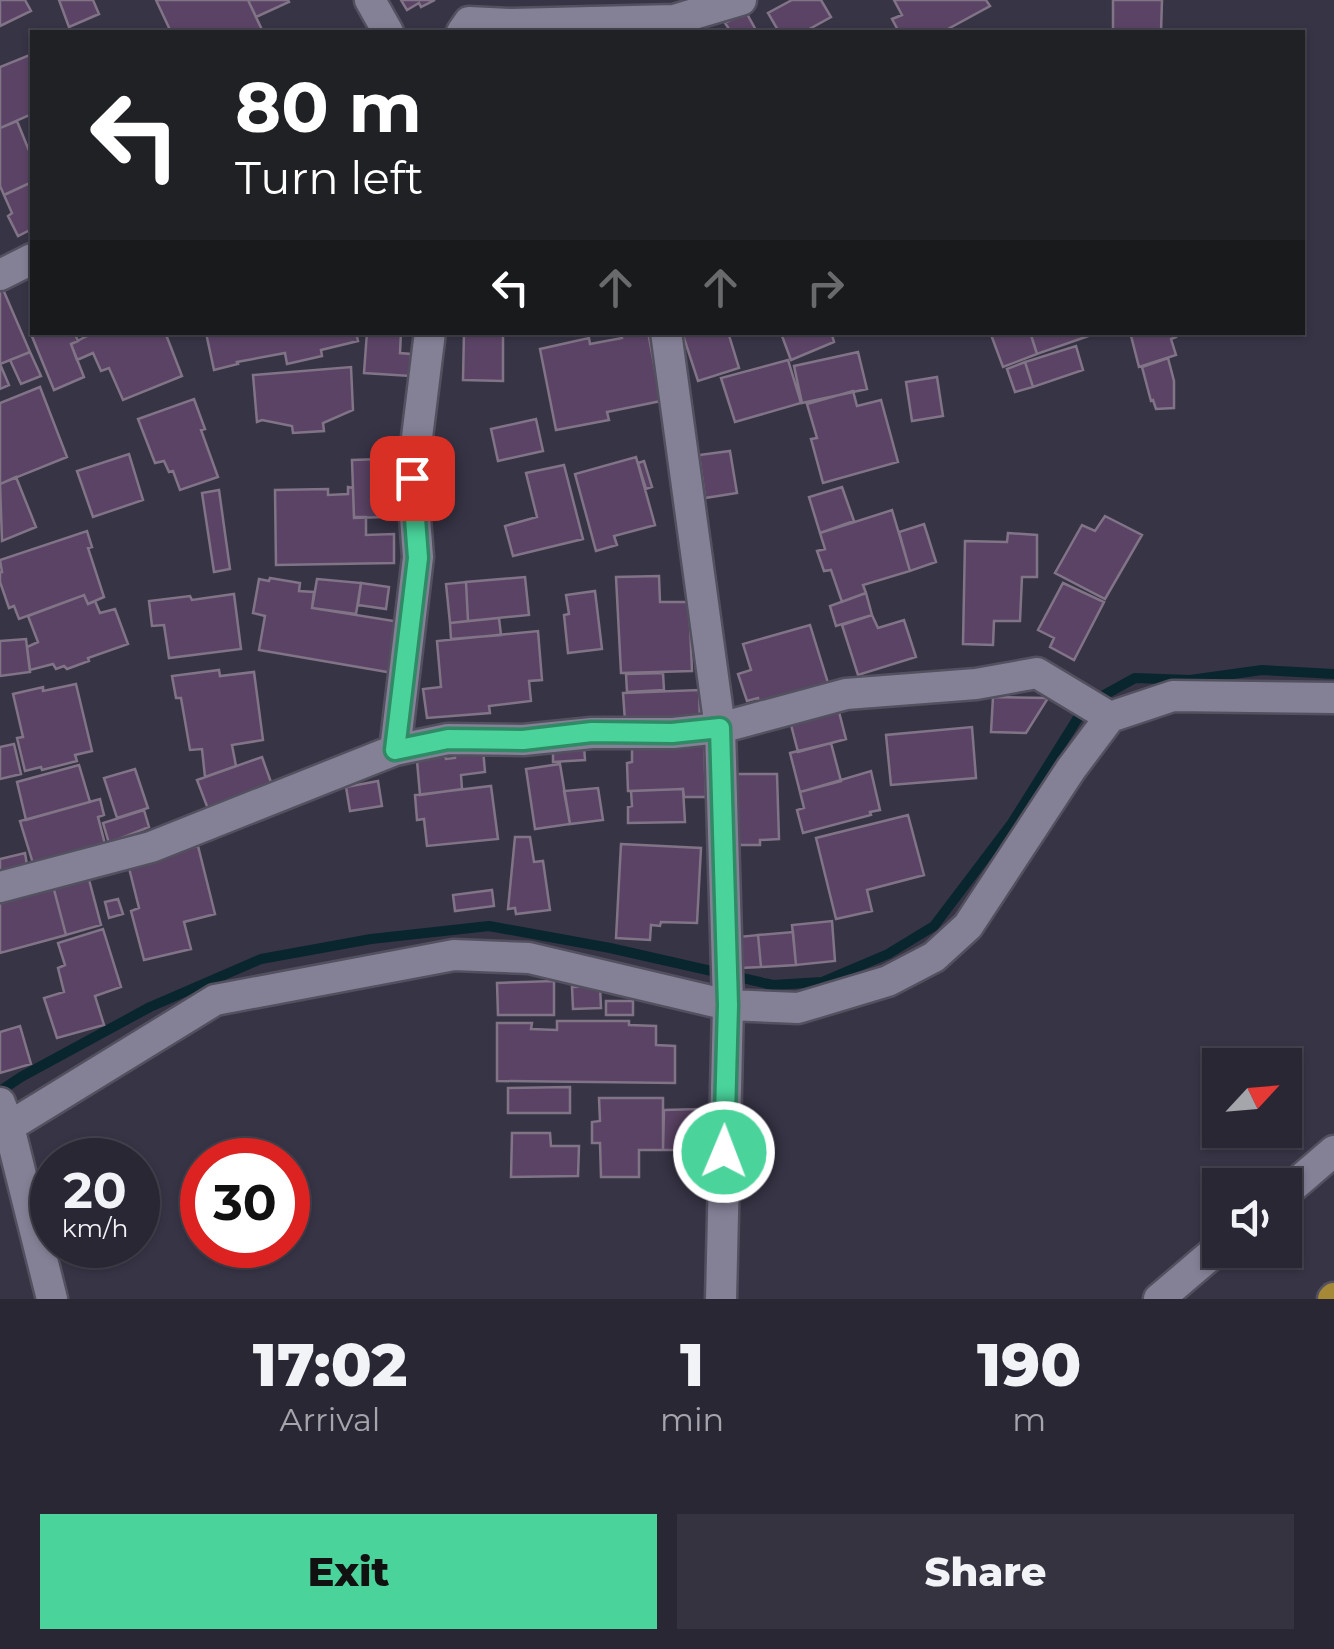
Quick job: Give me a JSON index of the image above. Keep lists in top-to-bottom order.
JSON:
{
  "north": "top right",
  "page": {
    "turn": ["80 m", "Turn left"],
    "speed": "20 km/h",
    "limit": "30",
    "eta": [
      "17:02",
      "Arrival",
      "1",
      "min",
      "190",
      "m"
    ],
    "buttons": ["Exit", "Share"]
  }
}
